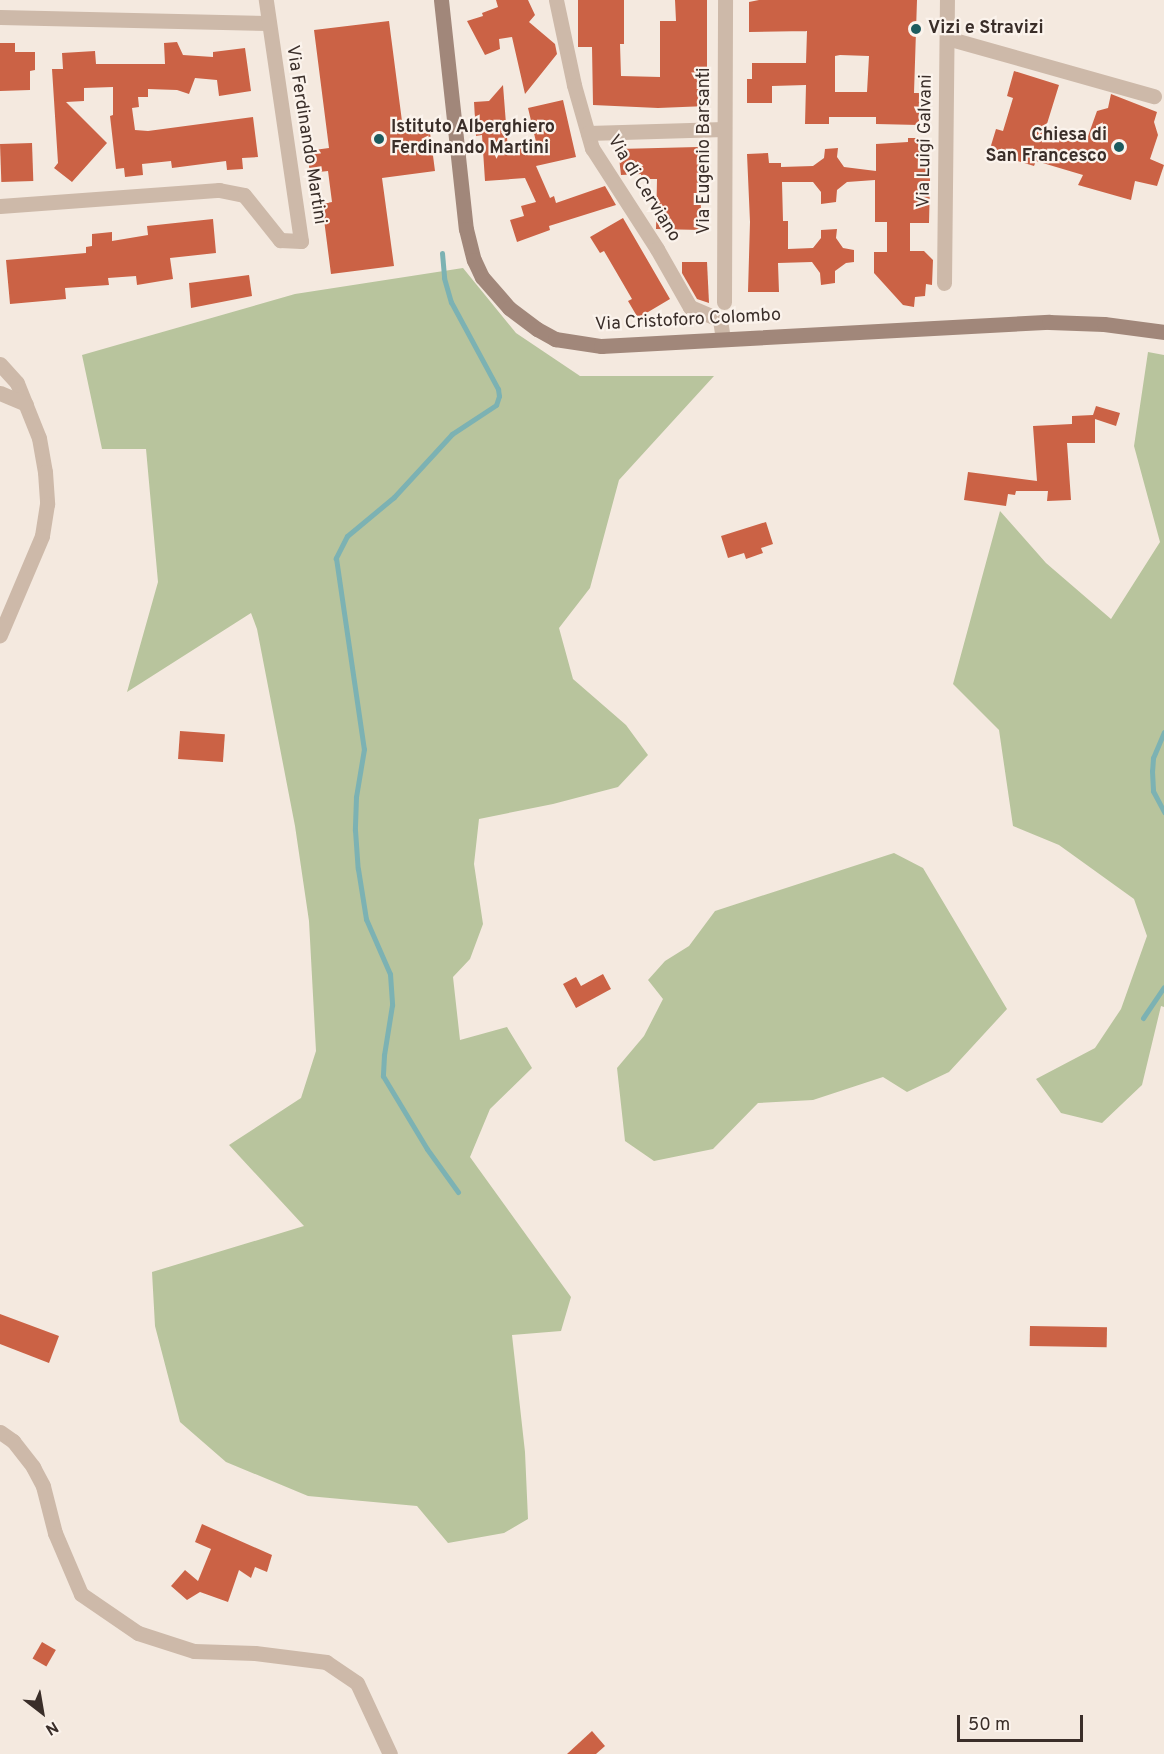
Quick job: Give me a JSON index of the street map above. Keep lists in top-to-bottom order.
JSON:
{
  "streets": {
    "main road": ["Via Cristoforo Colombo"],
    "street": [
      "Via Ferdinando Martini",
      "Via Luigi Galvani",
      "Via Eugenio Barsanti",
      "Via di Cerviano"
    ]
  },
  "crossings": [
    ["Via di Cerviano", "Via Cristoforo Colombo"]
  ],
  "places": ["Vizi e Stravizi", "Istituto Alberghiero Ferdinando Martini", "Chiesa di San Francesco"],
  "scale_bar": "50 m",
  "north": "bottom right"
}
